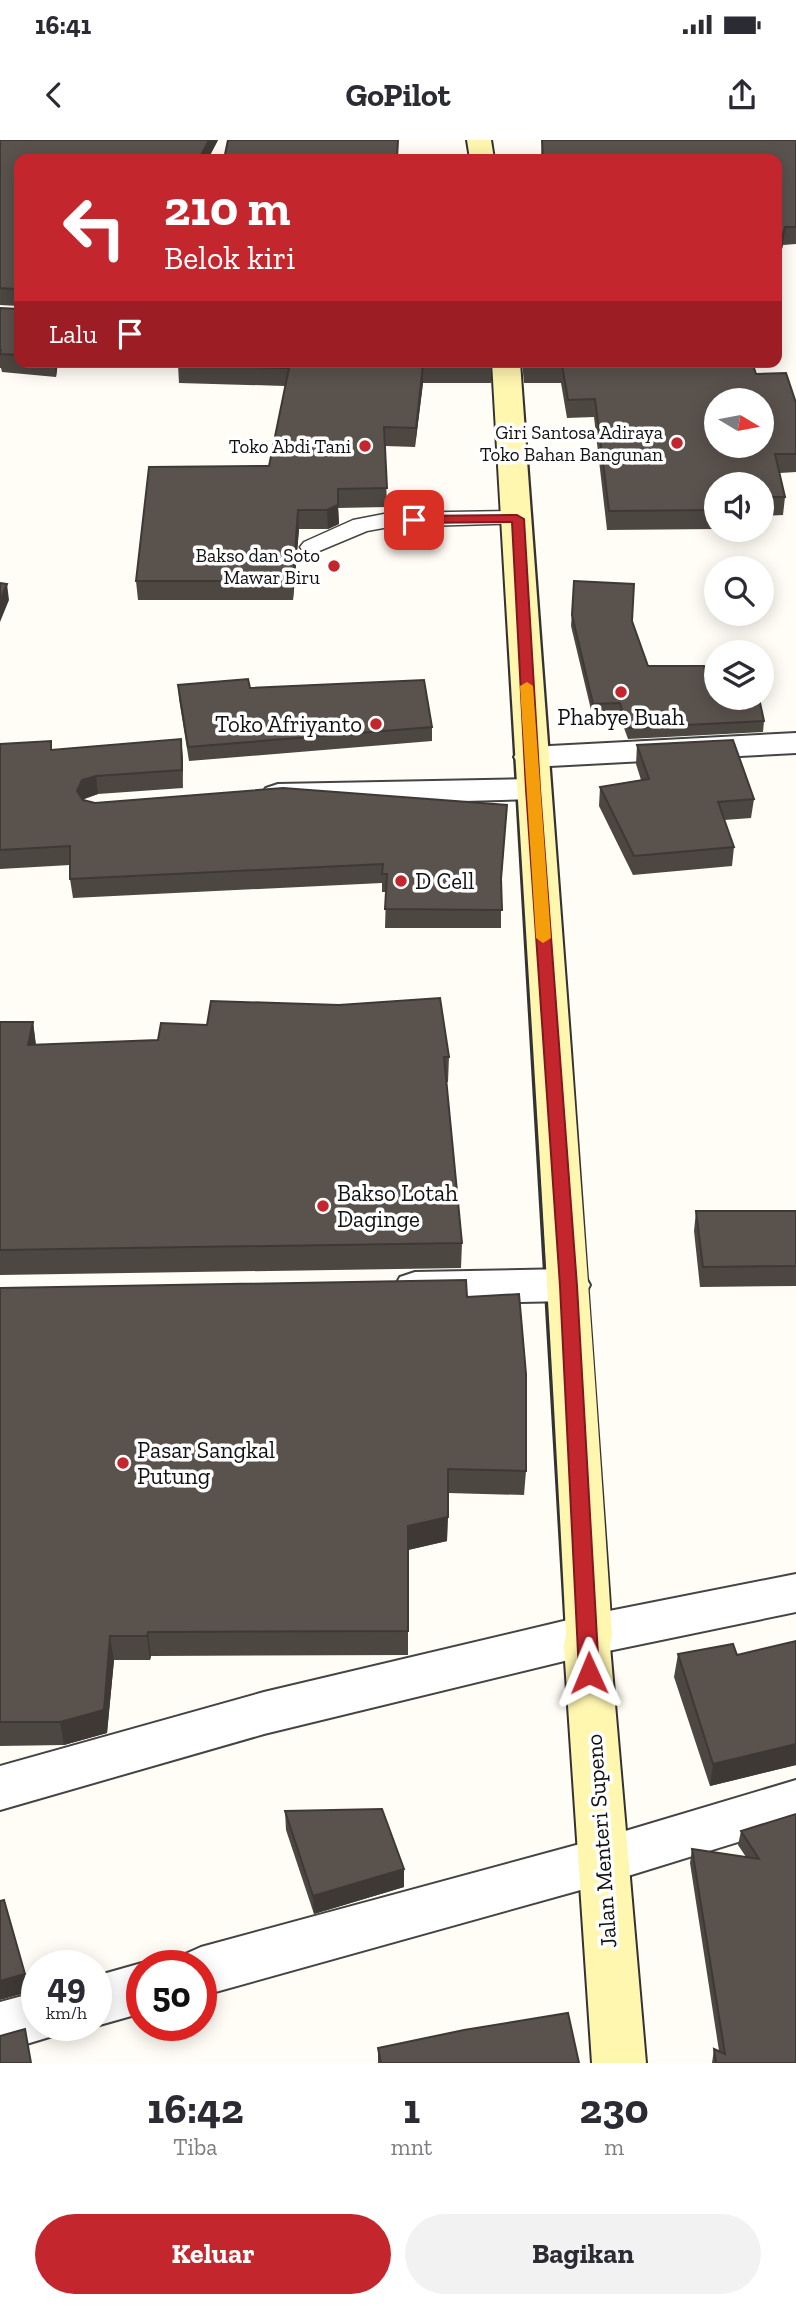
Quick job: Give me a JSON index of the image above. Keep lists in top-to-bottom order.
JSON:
{
  "streets": {
    "main road": ["Jalan Menteri Supeno"]
  },
  "places": [
    "Giri Santosa Adiraya Toko Bahan Bangunan",
    "Toko Abdi Tani",
    "Bakso dan Soto Mawar Biru",
    "Phabye Buah",
    "Toko Afriyanto",
    "D Cell",
    "Bakso Lotah Daginge",
    "Pasar Sangkal Putung"
  ],
  "north": "right",
  "page": {
    "status": "16:41",
    "header": "GoPilot",
    "turn": ["210 m", "Belok kiri"],
    "then": "Lalu",
    "speed": "49 km/h",
    "limit": "50",
    "eta": [
      "16:42",
      "Tiba",
      "1",
      "mnt",
      "230",
      "m"
    ],
    "buttons": ["Keluar", "Bagikan"]
  }
}
